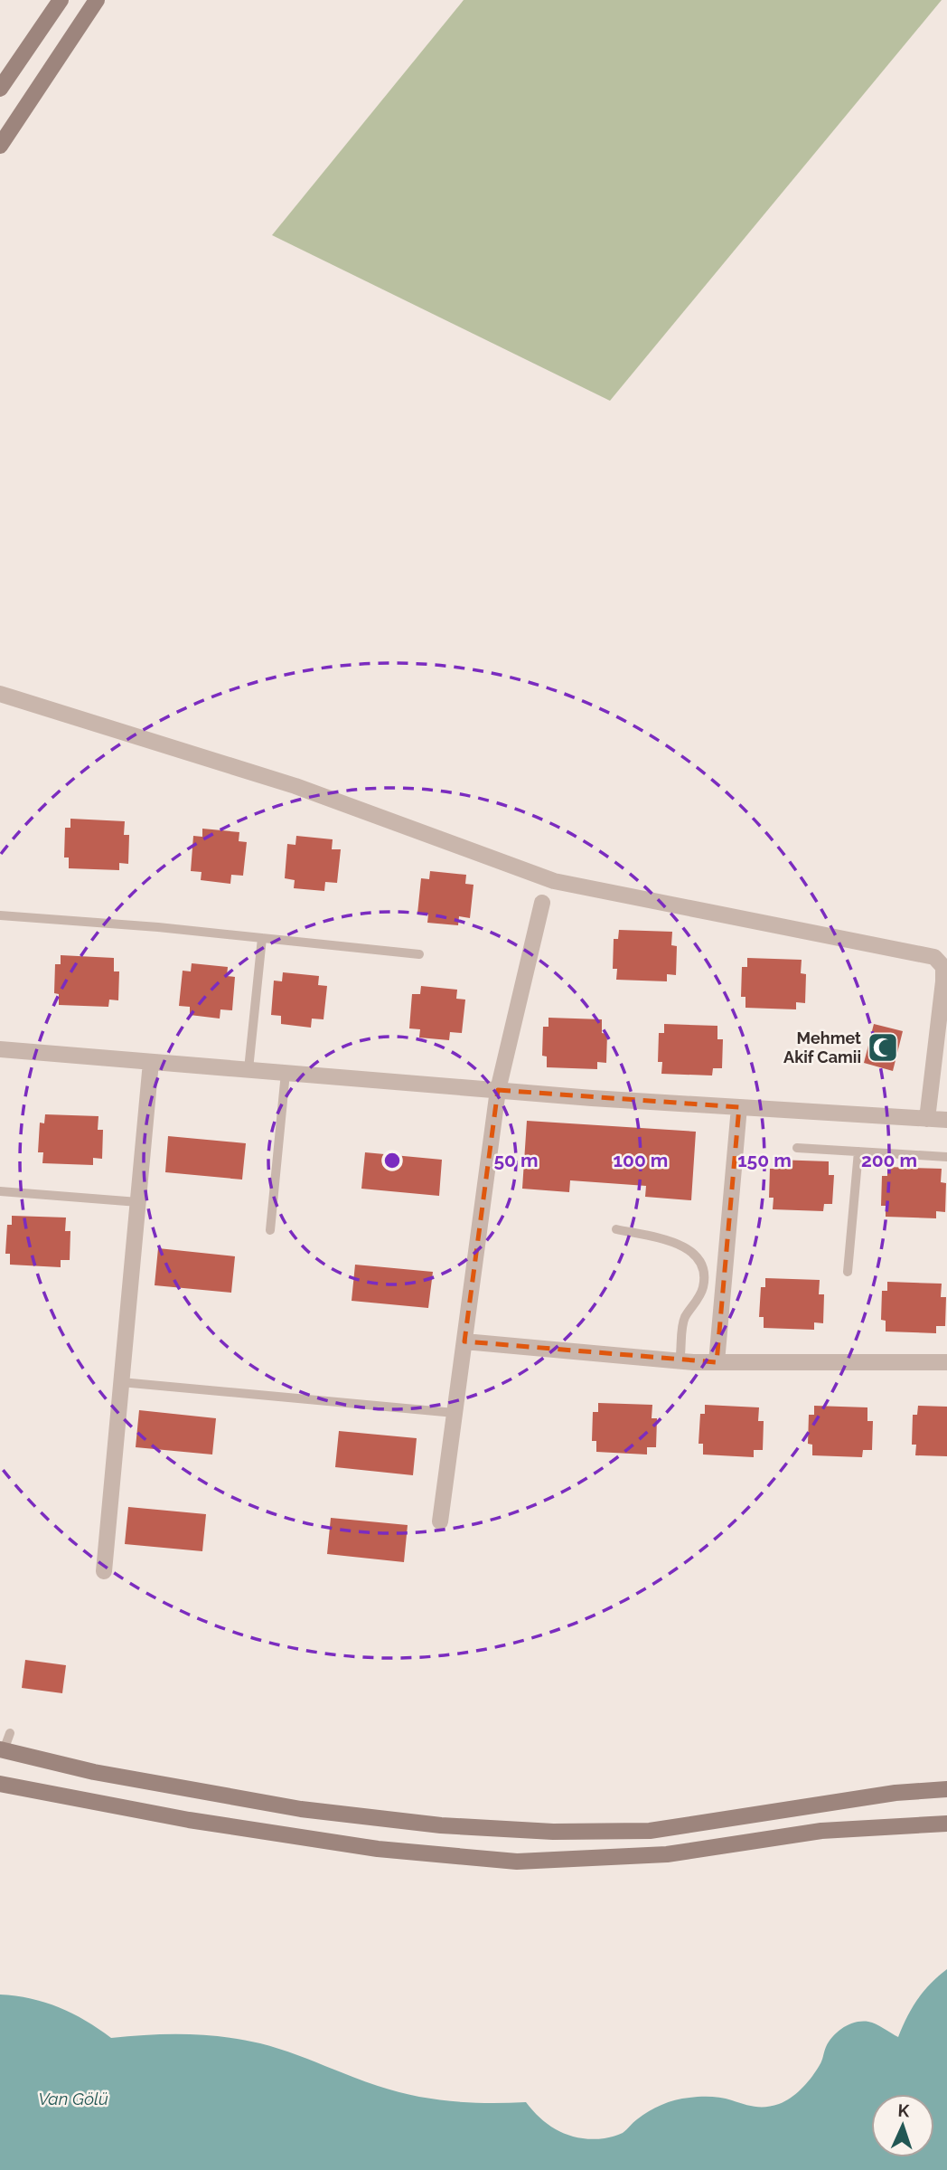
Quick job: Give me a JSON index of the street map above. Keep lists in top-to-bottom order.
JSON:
{
  "water": ["Van Gölü"],
  "places": {
    "mosque": ["Mehmet Akif Camii"]
  },
  "north": "top",
  "rings": [
    "50 m",
    "100 m",
    "150 m",
    "200 m"
  ]
}
